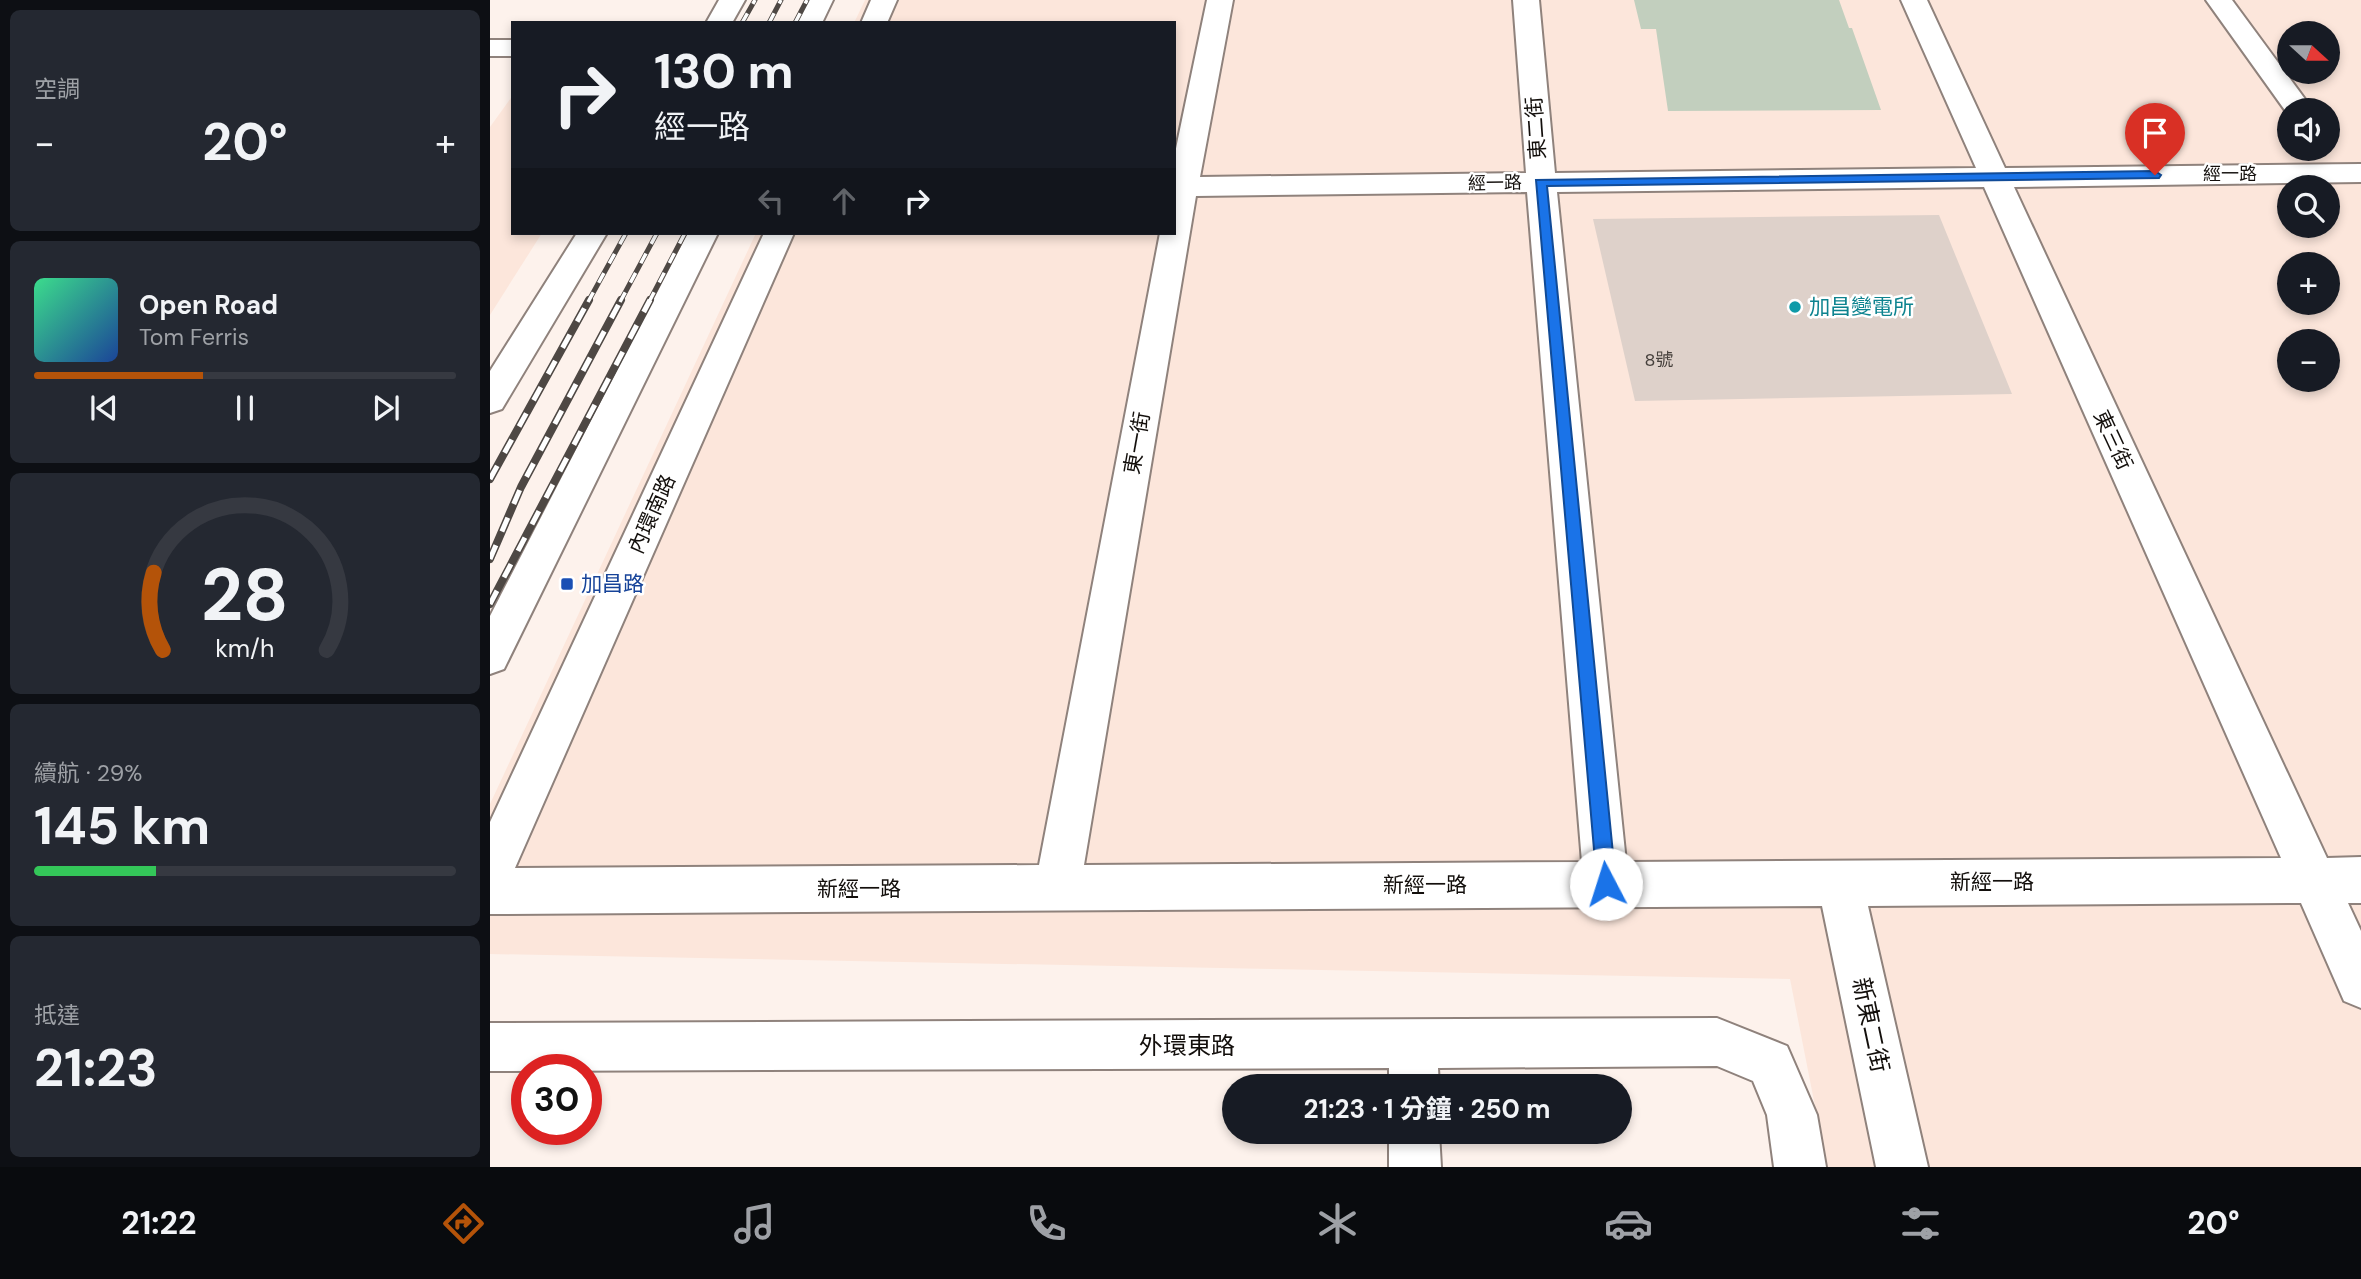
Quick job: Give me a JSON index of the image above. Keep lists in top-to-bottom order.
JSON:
{
  "streets": {
    "street": [
      "東二街",
      "經一路",
      "東三街",
      "東一街",
      "內環南路",
      "新經一路",
      "新東二街",
      "外環東路"
    ]
  },
  "crossings": [
    ["東二街", "經一路"],
    ["東二街", "新經一路"],
    ["經一路", "東三街"],
    ["經一路", "東一街"],
    ["東三街", "新經一路"],
    ["東一街", "新經一路"],
    ["新經一路", "新東二街"]
  ],
  "places": {
    "other": ["加昌變電所"],
    "transit": ["加昌路"]
  },
  "house_numbers": ["8號"],
  "north": "right",
  "page": {
    "tile": [
      "空調",
      ["續航 · 29%", "145 km"],
      ["抵達", "21:23"]
    ],
    "map_buttons": ["+", "−"],
    "turn": ["130 m", "經一路"],
    "heat": ["−", "20°", "+"],
    "song": ["Open Road", "Tom Ferris"],
    "limit": "30",
    "trip": "21:23 · 1 分鐘 · 250 m",
    "tabs": ["21:22", "20°"],
    "gauge": ["28", "km/h"]
  }
}
